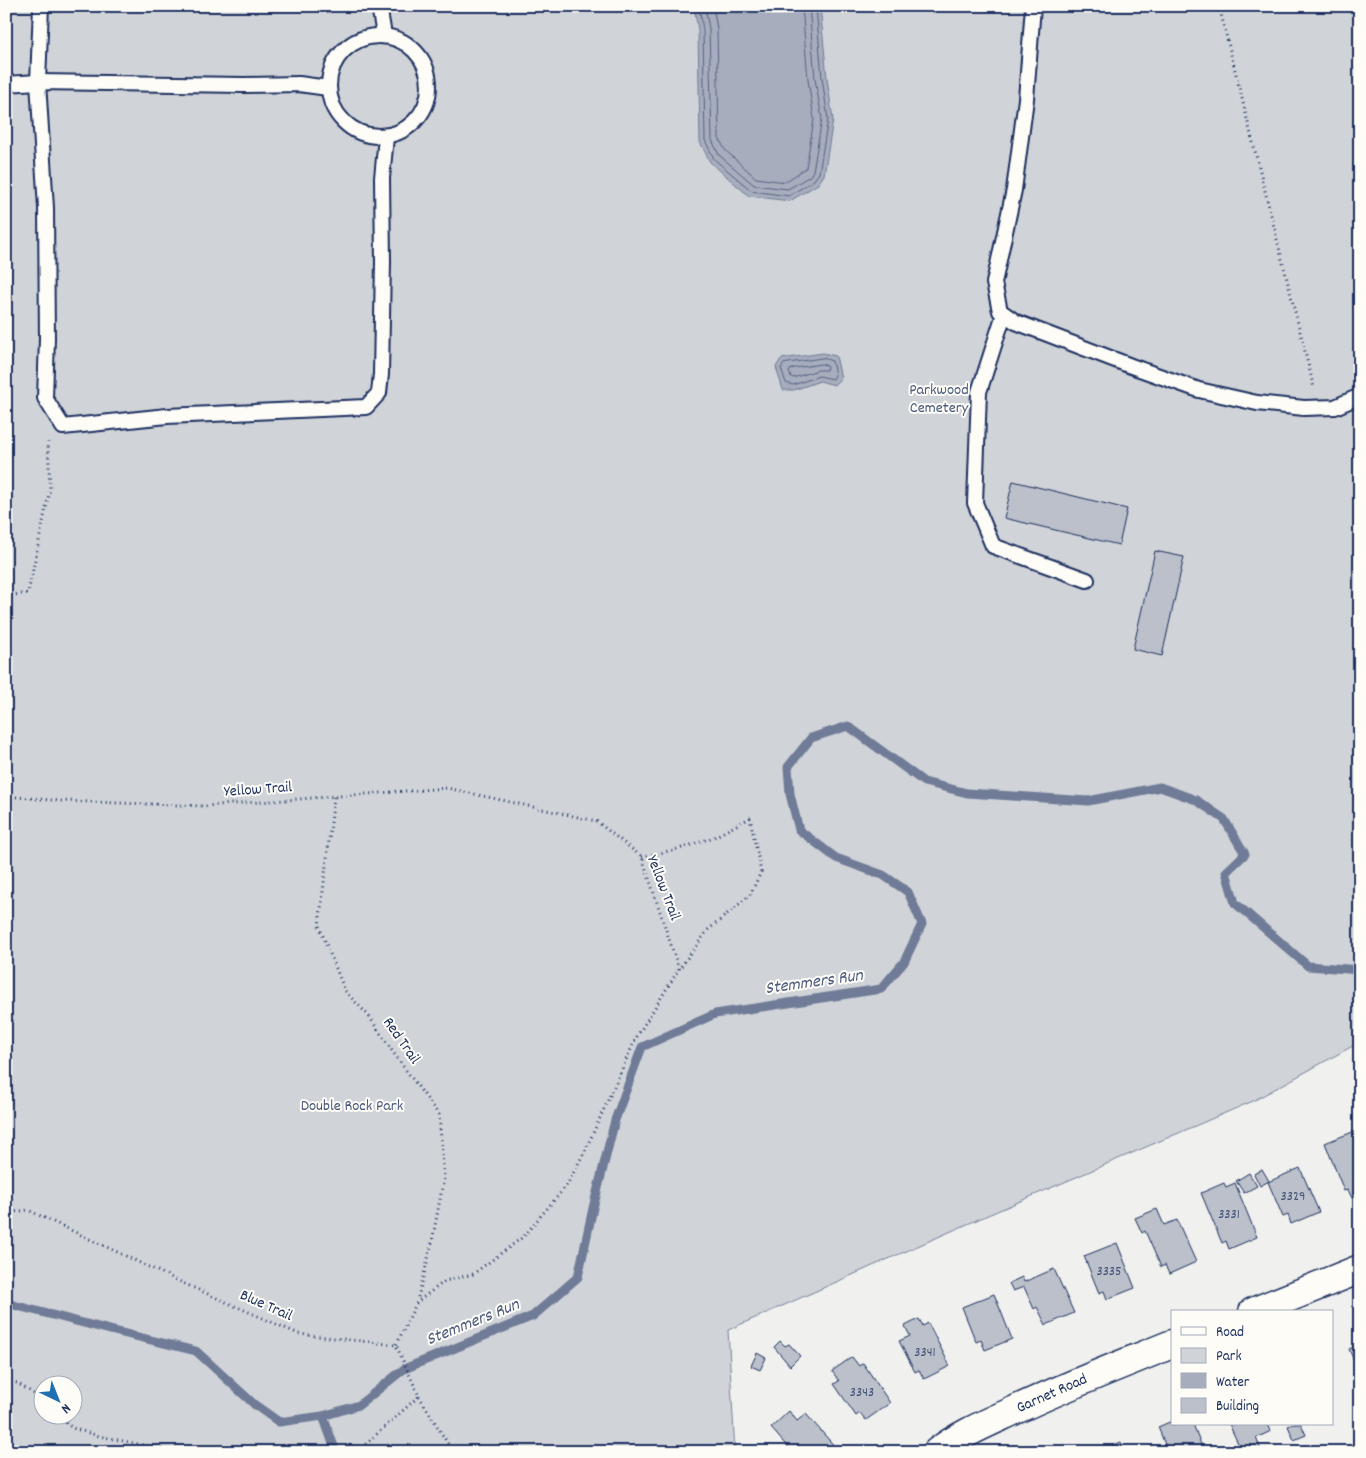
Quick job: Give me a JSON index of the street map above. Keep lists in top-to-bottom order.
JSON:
{
  "streets": {
    "street": ["Garnet Road"],
    "path": ["Yellow Trail", "Red Trail", "Blue Trail"]
  },
  "crossings": [
    ["Yellow Trail", "Red Trail"]
  ],
  "water": ["Stemmers Run"],
  "parks": ["Parkwood Cemetery", "Double Rock Park"],
  "house_numbers": [
    "3329",
    "3331",
    "3335",
    "3341",
    "3343"
  ],
  "legend": [
    "Road",
    "Park",
    "Water",
    "Building"
  ],
  "north": "bottom right"
}
